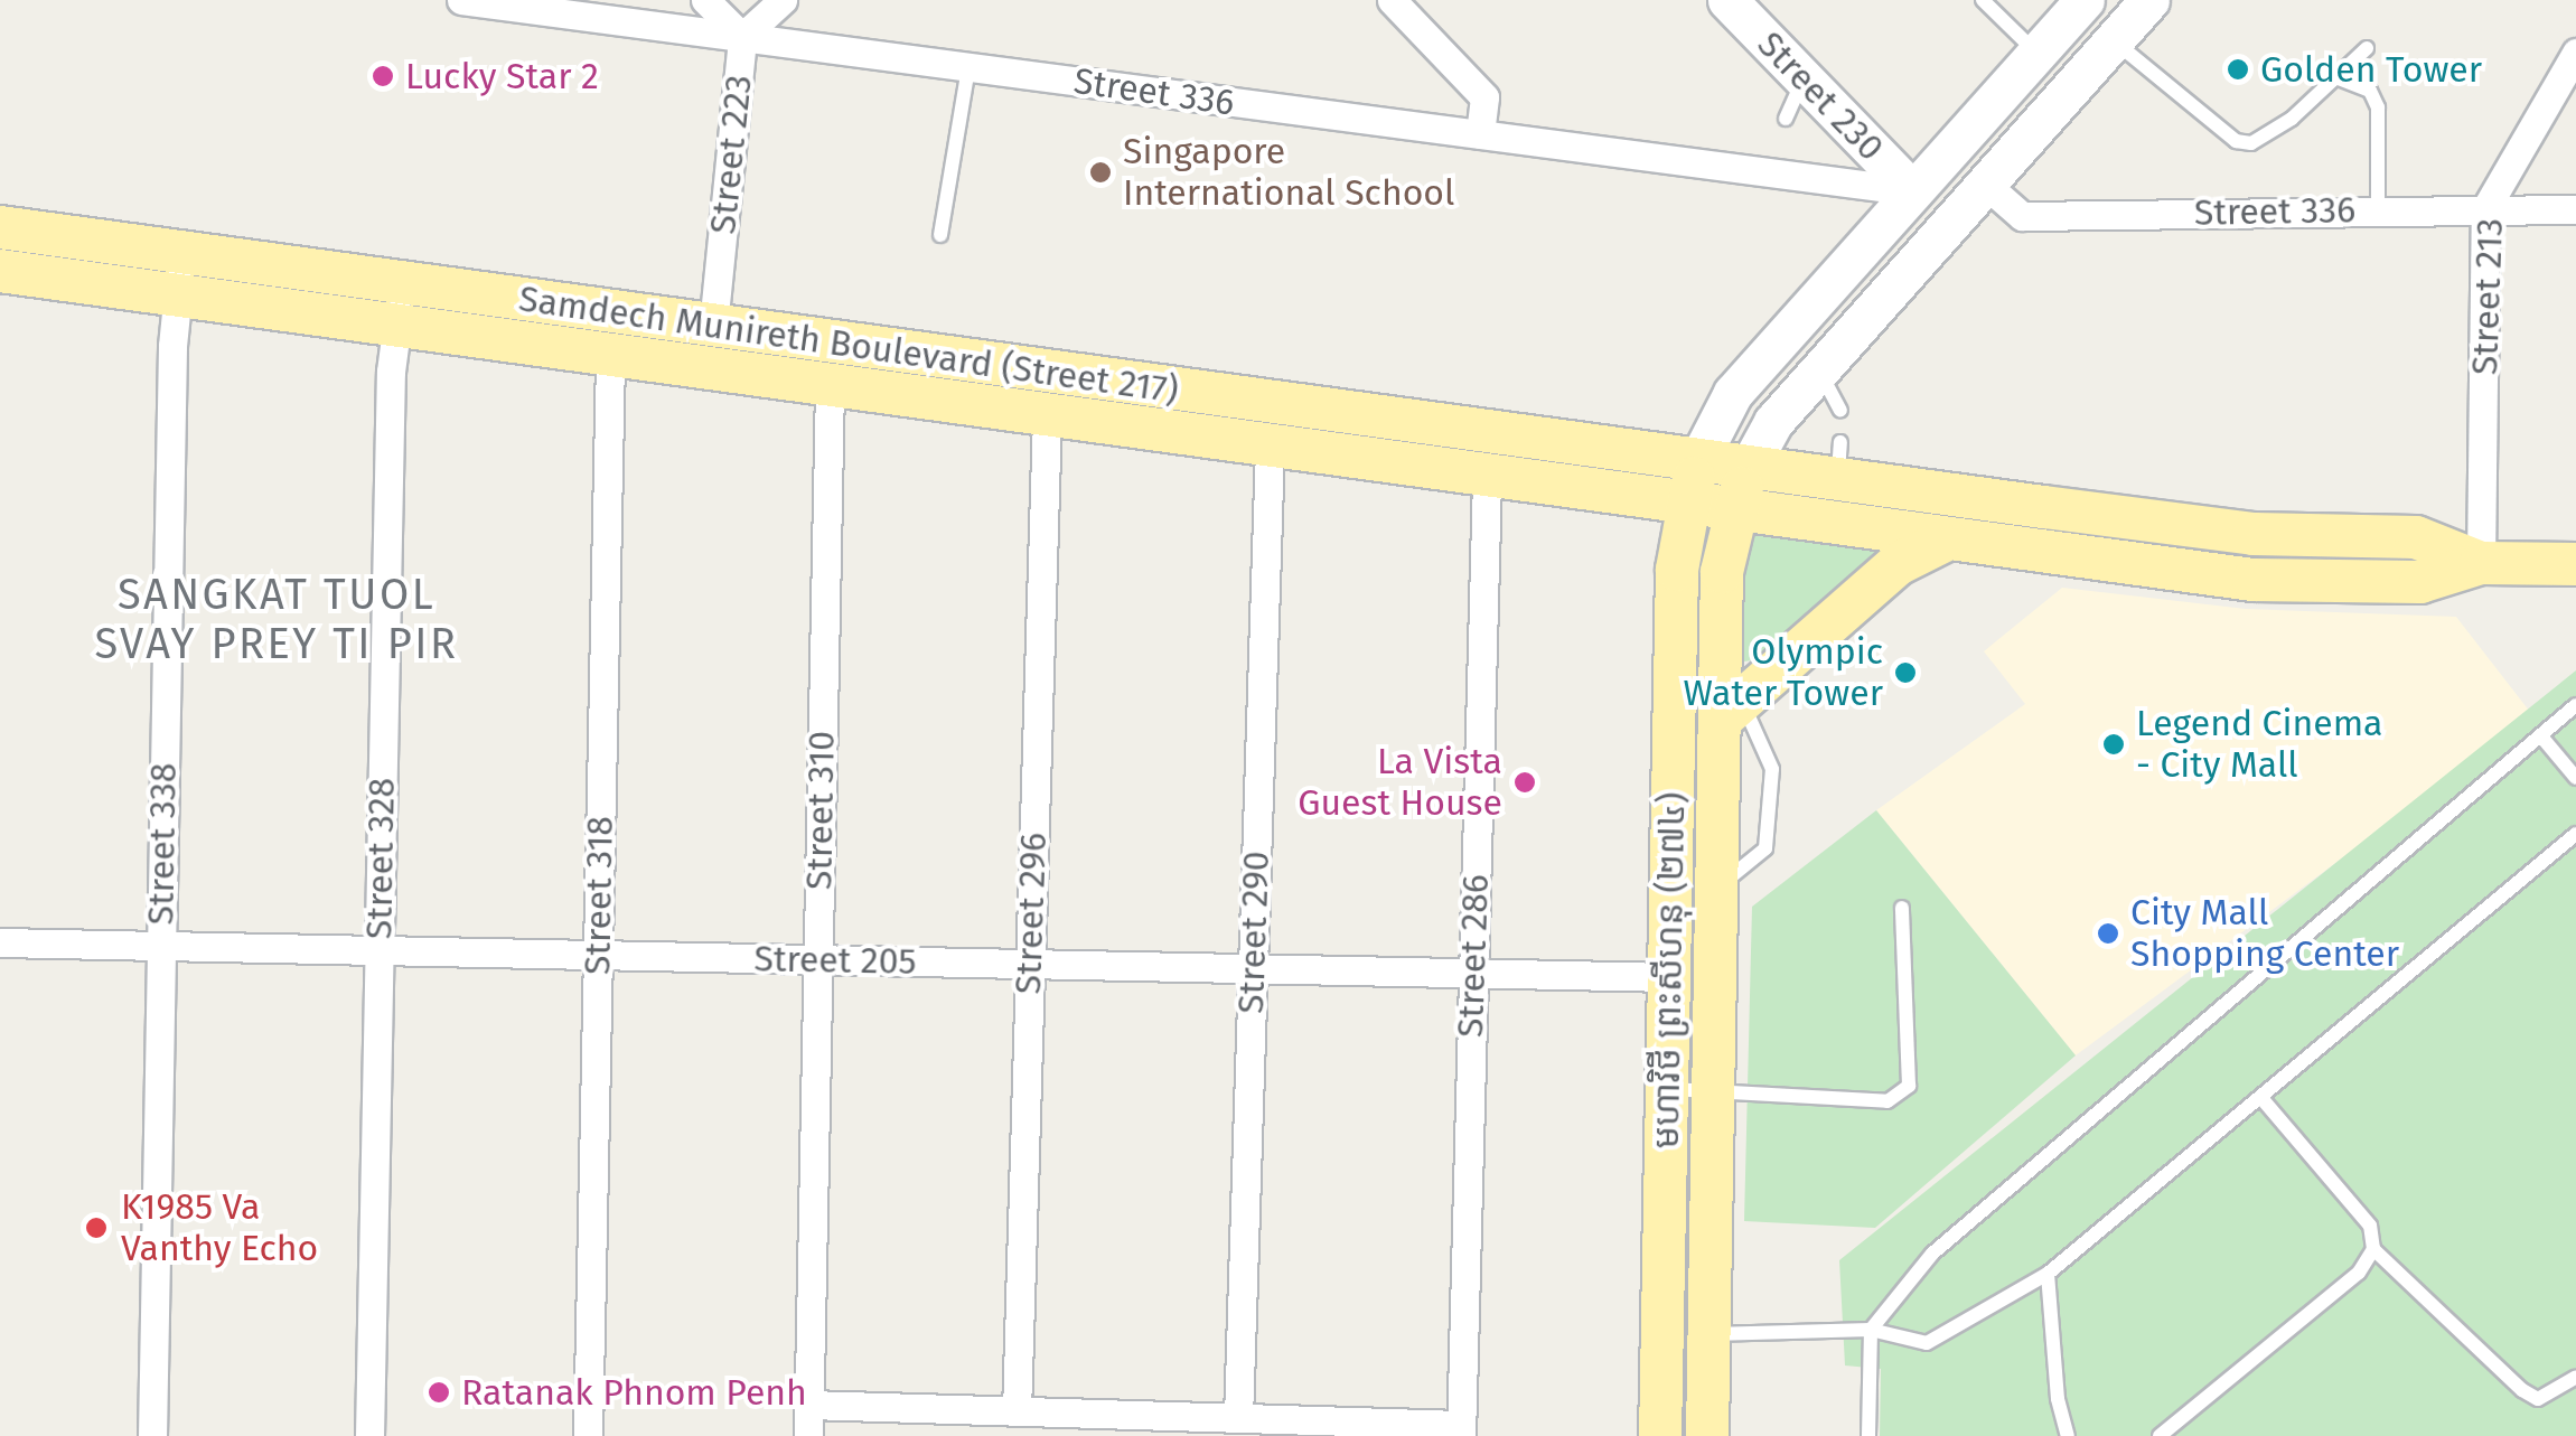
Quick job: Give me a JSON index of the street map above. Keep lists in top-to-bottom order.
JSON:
{
  "streets": {
    "main road": ["Street 230", "Samdech Munireth Boulevard (Street 217)", "មហាវិថី ព្រះសីហនុ (២៧៤)"],
    "street": [
      "Street 336",
      "Street 223",
      "Street 213",
      "Street 310",
      "Street 338",
      "Street 328",
      "Street 318",
      "Street 296",
      "Street 290",
      "Street 286",
      "Street 205"
    ]
  },
  "crossings": [
    ["Street 336", "Street 230"],
    ["Street 336", "Street 223"],
    ["Street 336", "Street 213"],
    ["Street 223", "Samdech Munireth Boulevard (Street 217)"],
    ["Street 213", "Samdech Munireth Boulevard (Street 217)"],
    ["Samdech Munireth Boulevard (Street 217)", "Street 310"],
    ["Samdech Munireth Boulevard (Street 217)", "Street 338"],
    ["Samdech Munireth Boulevard (Street 217)", "Street 328"],
    ["Samdech Munireth Boulevard (Street 217)", "Street 318"],
    ["Samdech Munireth Boulevard (Street 217)", "Street 296"],
    ["Samdech Munireth Boulevard (Street 217)", "Street 290"],
    ["Samdech Munireth Boulevard (Street 217)", "Street 286"],
    ["Samdech Munireth Boulevard (Street 217)", "មហាវិថី ព្រះសីហនុ (២៧៤)"],
    ["Street 310", "Street 205"],
    ["Street 338", "Street 205"],
    ["Street 328", "Street 205"],
    ["Street 318", "Street 205"],
    ["Street 296", "Street 205"],
    ["Street 290", "Street 205"],
    ["Street 286", "Street 205"],
    ["Street 205", "មហាវិថី ព្រះសីហនុ (២៧៤)"]
  ],
  "districts": ["SANGKAT TUOL SVAY PREY TI PIR"],
  "places": [
    "Golden Tower",
    "Lucky Star 2",
    "Singapore International School",
    "Olympic Water Tower",
    "Legend Cinema - City Mall",
    "La Vista Guest House",
    "City Mall Shopping Center",
    "K1985 Va Vanthy Echo",
    "Ratanak Phnom Penh"
  ]
}
